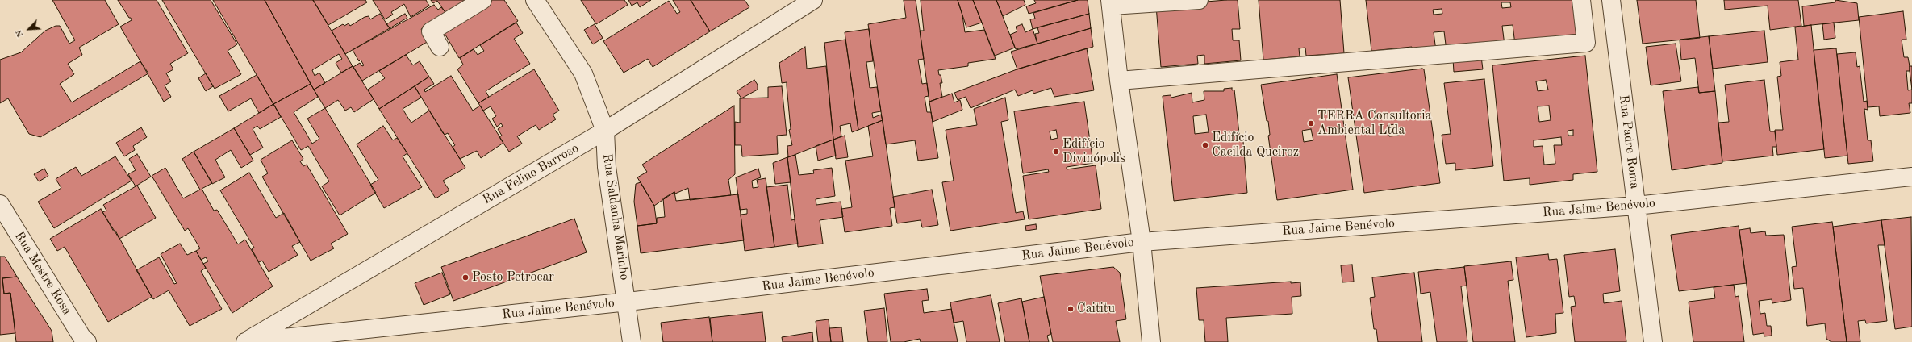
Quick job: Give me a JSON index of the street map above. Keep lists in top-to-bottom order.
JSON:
{
  "streets": {
    "street": [
      "Rua Padre Roma",
      "Rua Felino Barroso",
      "Rua Jaime Benévolo",
      "Rua Saldanha Marinho",
      "Rua Mestre Rosa"
    ]
  },
  "crossings": [
    ["Rua Padre Roma", "Rua Jaime Benévolo"],
    ["Rua Felino Barroso", "Rua Jaime Benévolo"],
    ["Rua Felino Barroso", "Rua Saldanha Marinho"],
    ["Rua Jaime Benévolo", "Rua Saldanha Marinho"]
  ],
  "places": [
    "TERRA Consultoria Ambiental Ltda",
    "Edifício Cacilda Queiroz",
    "Edifício Divinópolis",
    "Posto Petrocar",
    "Caititu"
  ],
  "north": "bottom left"
}
